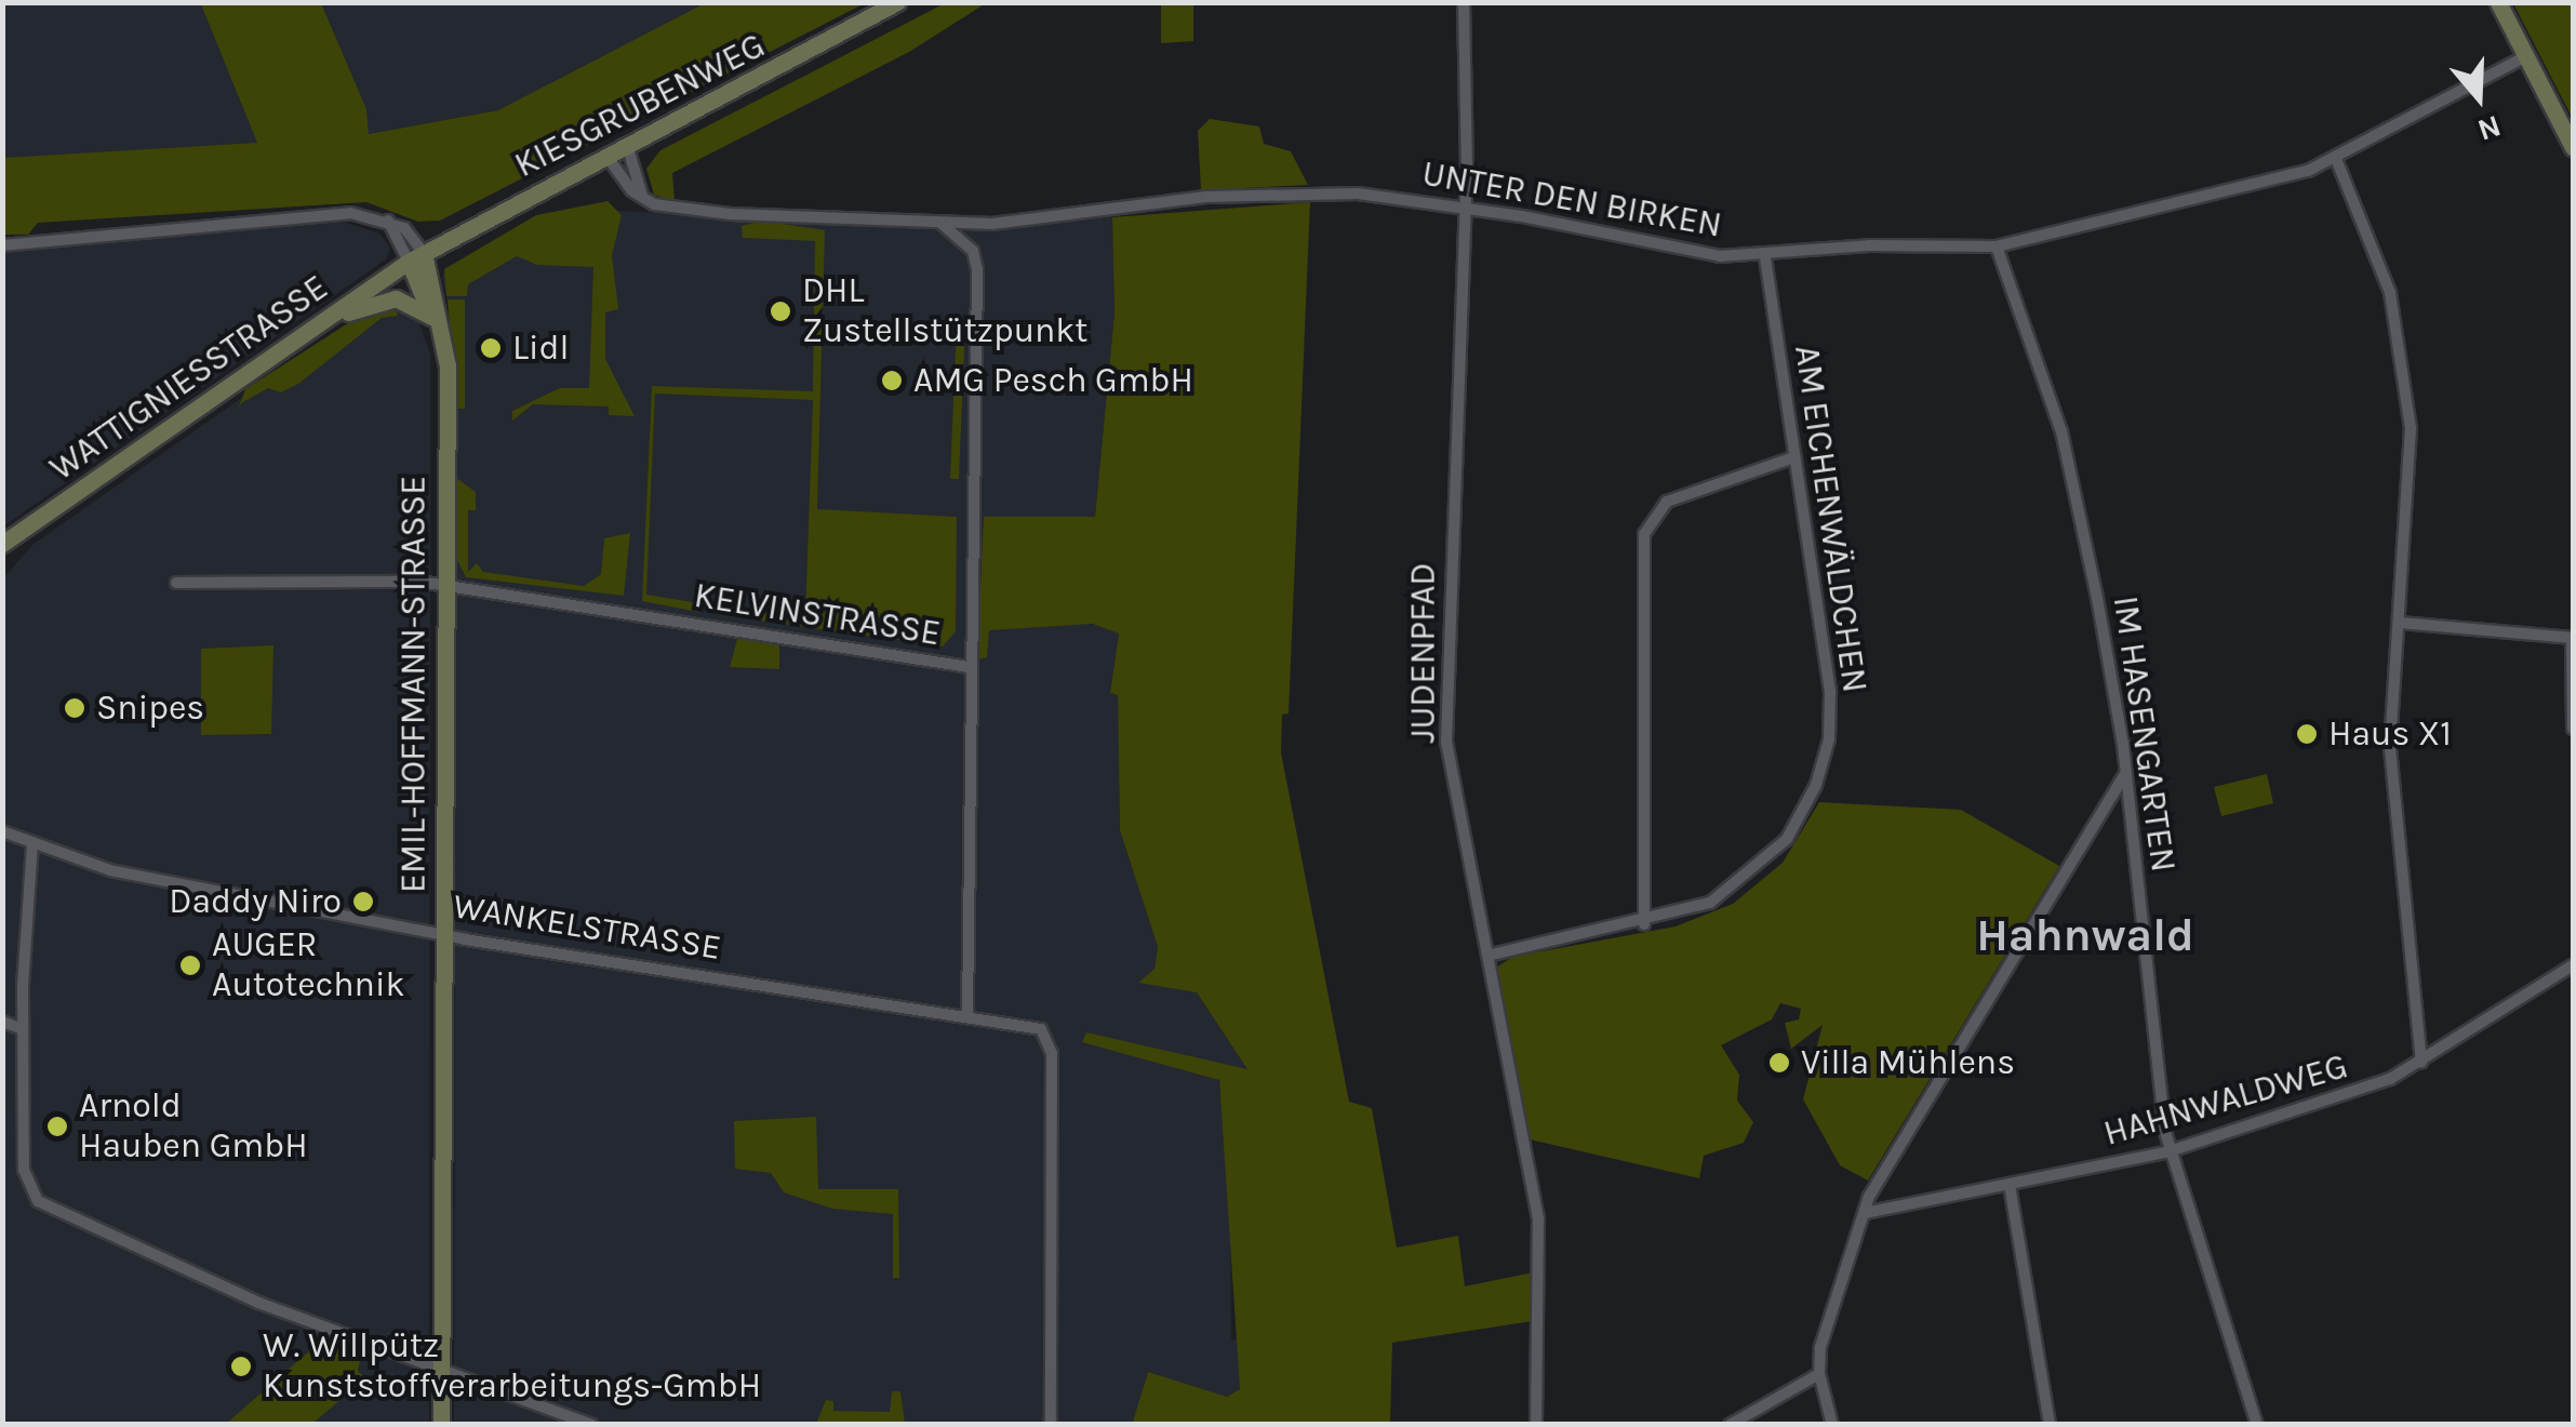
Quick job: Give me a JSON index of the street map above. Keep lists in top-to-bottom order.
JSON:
{
  "streets": {
    "street": [
      "KIESGRUBENWEG",
      "UNTER DEN BIRKEN",
      "WATTIGNIESSTRASSE",
      "AM EICHENWÄLDCHEN",
      "KELVINSTRASSE",
      "JUDENPFAD",
      "EMIL-HOFFMANN-STRASSE",
      "IM HASENGARTEN",
      "WANKELSTRASSE",
      "HAHNWALDWEG"
    ]
  },
  "crossings": [
    ["KIESGRUBENWEG", "WATTIGNIESSTRASSE"],
    ["KIESGRUBENWEG", "EMIL-HOFFMANN-STRASSE"],
    ["UNTER DEN BIRKEN", "AM EICHENWÄLDCHEN"],
    ["UNTER DEN BIRKEN", "JUDENPFAD"],
    ["UNTER DEN BIRKEN", "IM HASENGARTEN"],
    ["WATTIGNIESSTRASSE", "EMIL-HOFFMANN-STRASSE"],
    ["AM EICHENWÄLDCHEN", "JUDENPFAD"],
    ["KELVINSTRASSE", "EMIL-HOFFMANN-STRASSE"],
    ["KELVINSTRASSE", "WANKELSTRASSE"],
    ["EMIL-HOFFMANN-STRASSE", "WANKELSTRASSE"],
    ["IM HASENGARTEN", "HAHNWALDWEG"]
  ],
  "districts": ["Hahnwald"],
  "places": [
    "DHL Zustellstützpunkt",
    "Lidl",
    "AMG Pesch GmbH",
    "Snipes",
    "Haus X1",
    "Daddy Niro",
    "AUGER Autotechnik",
    "Villa Mühlens",
    "Arnold Hauben GmbH",
    "W. Willpütz Kunststoffverarbeitungs-GmbH"
  ],
  "north": "bottom"
}
